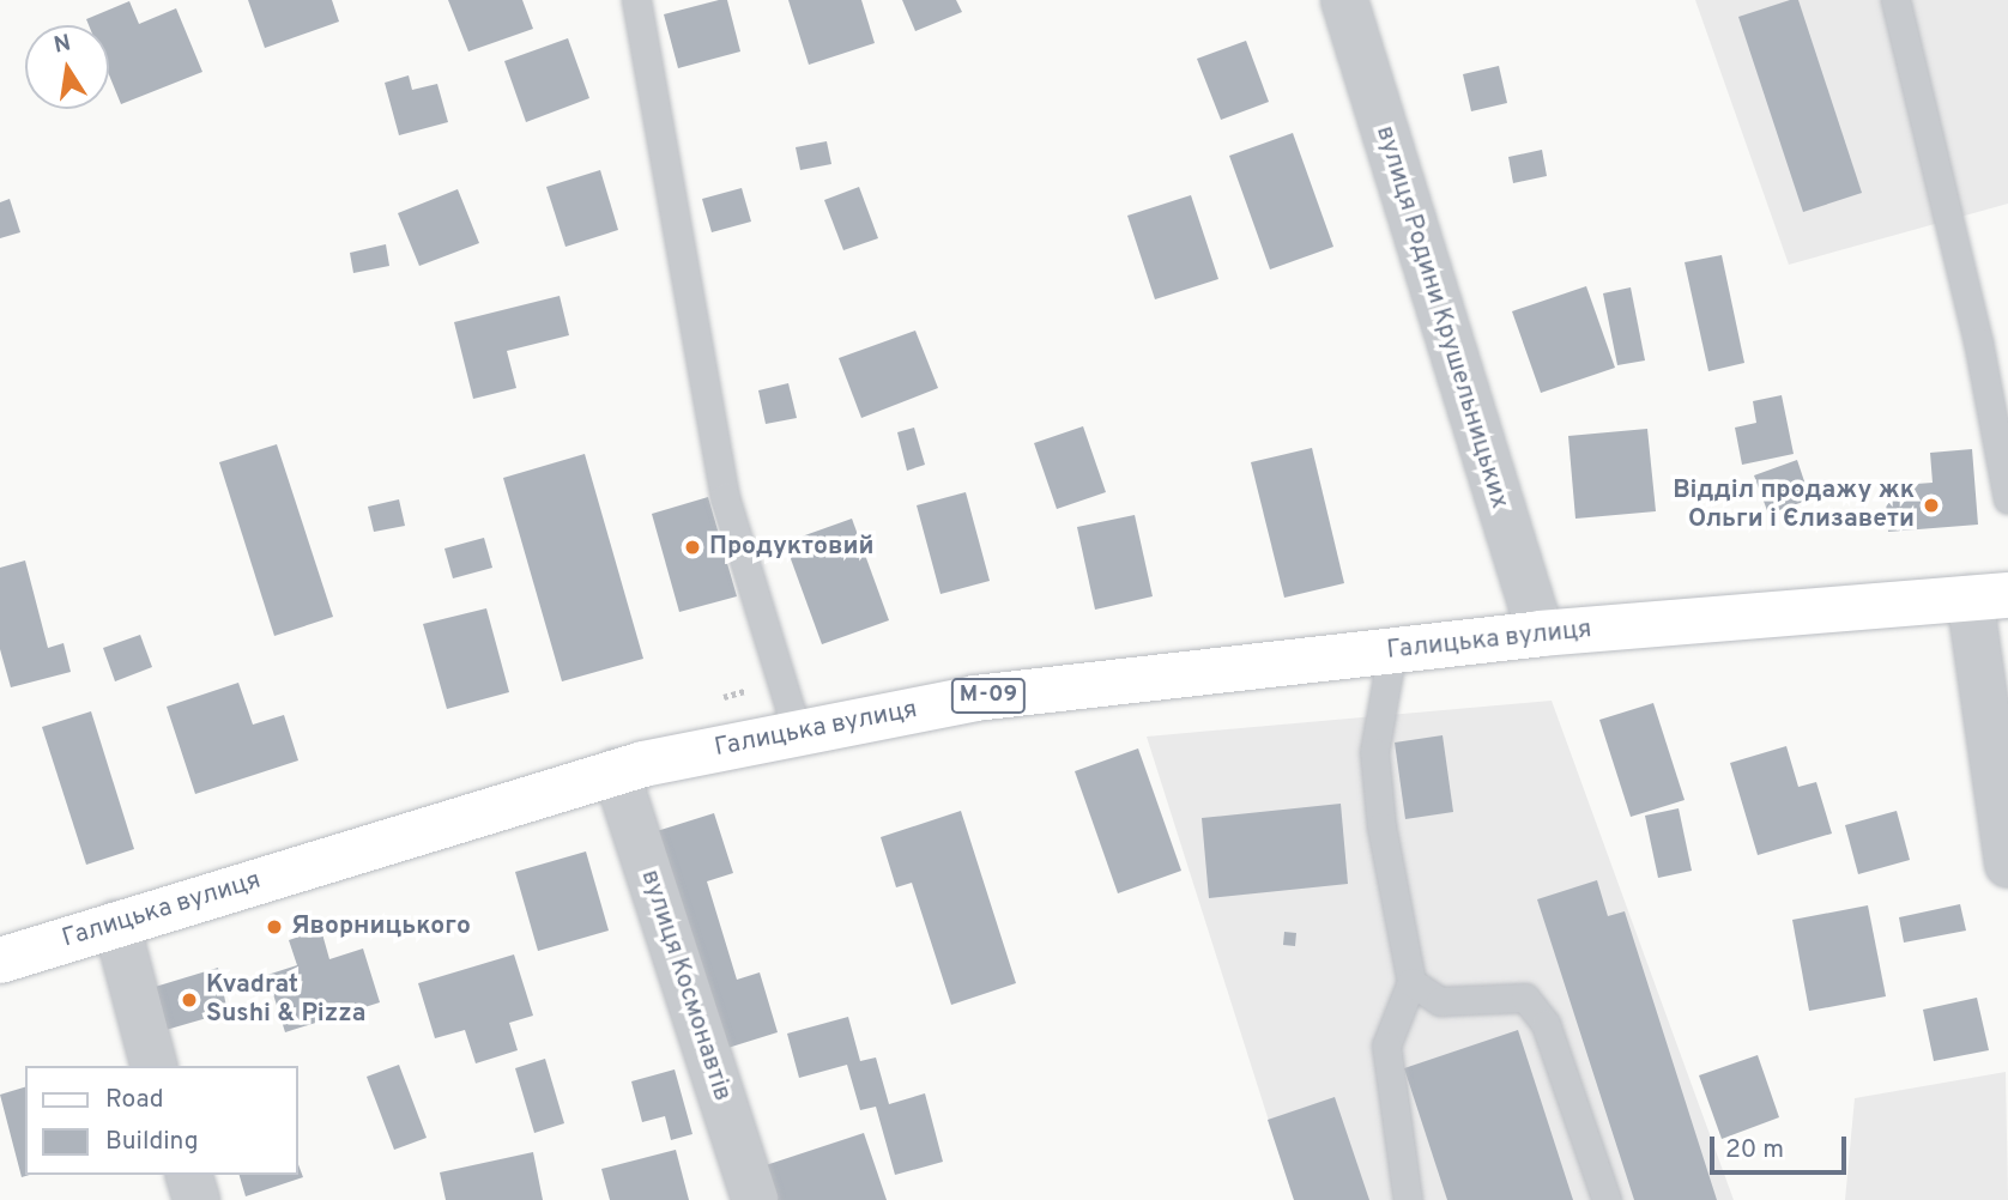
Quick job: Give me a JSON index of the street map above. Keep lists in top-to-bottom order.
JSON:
{
  "streets": {
    "main road": ["Галицька вулиця", "М-09"],
    "street": ["вулиця Родини Крушельницьких", "вулиця Космонавтів"]
  },
  "crossings": [
    ["вулиця Родини Крушельницьких", "Галицька вулиця"],
    ["Галицька вулиця", "вулиця Космонавтів"]
  ],
  "places": [
    "Відділ продажу жк Ольги і Єлизавети",
    "Продуктовий",
    "Яворницького",
    "Kvadrat Sushi & Pizza"
  ],
  "legend": ["Road", "Building"],
  "scale_bar": "20 m",
  "north": "top"
}
